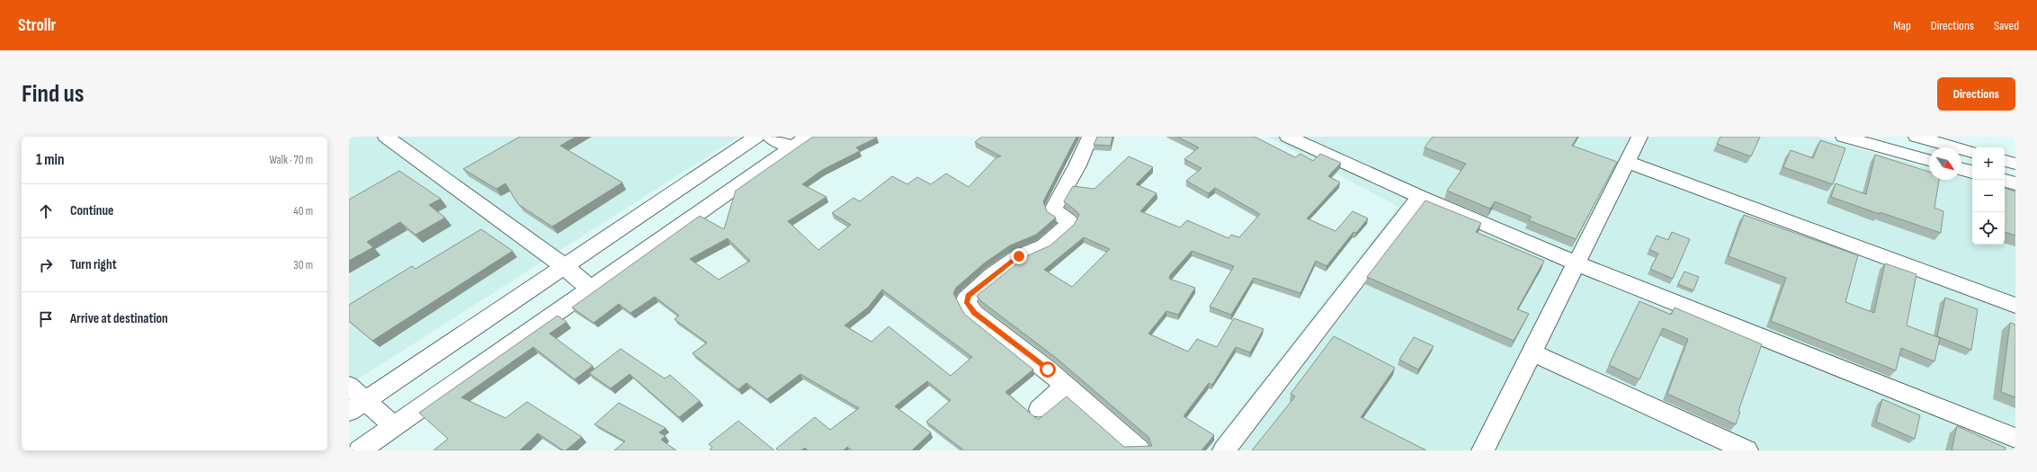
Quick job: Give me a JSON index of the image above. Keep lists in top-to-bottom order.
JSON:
{
  "north": "bottom right",
  "page": {
    "header": "Strollr",
    "nav": ["Map", "Directions", "Saved"],
    "buttons": "Directions",
    "title": "Find us",
    "heading": ["1 min", "Walk · 70 m"],
    "map_buttons": ["+", "−"],
    "list": [
      ["Continue", "40 m"],
      ["Turn right", "30 m"],
      "Arrive at destination"
    ]
  }
}
